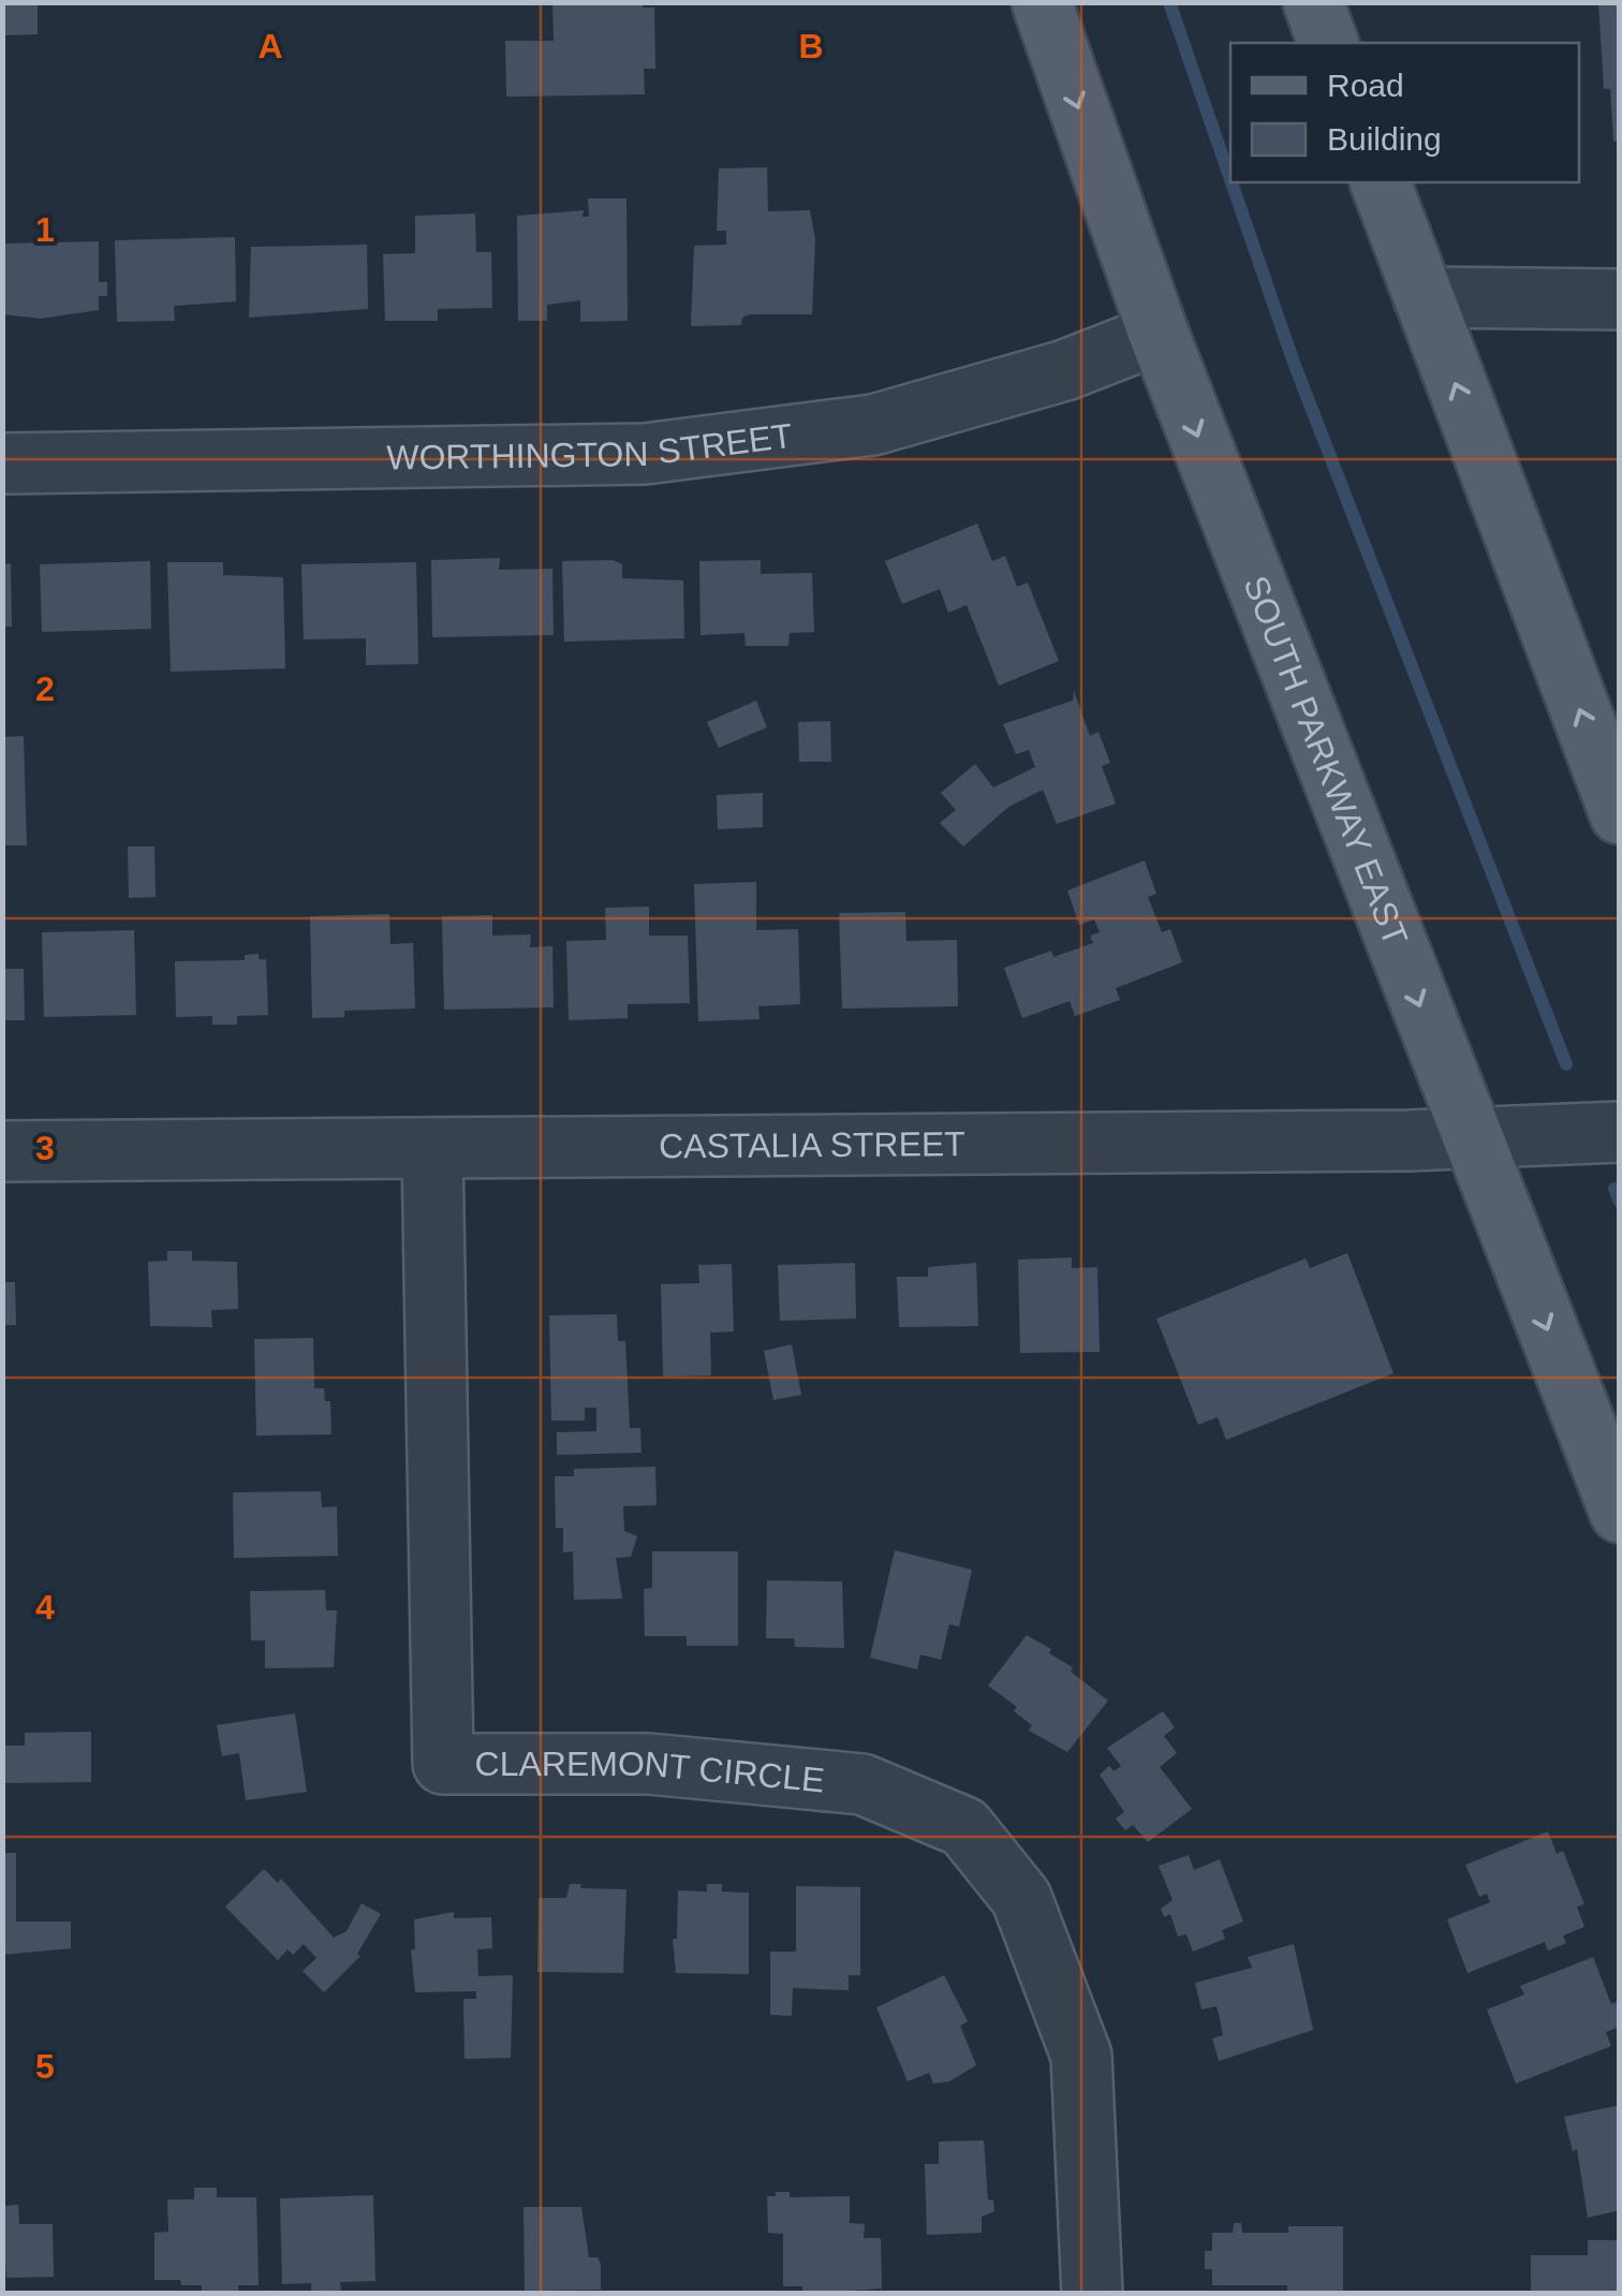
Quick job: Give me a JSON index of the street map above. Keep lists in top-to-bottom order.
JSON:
{
  "streets": {
    "main road": ["SOUTH PARKWAY EAST"],
    "street": ["WORTHINGTON STREET", "CASTALIA STREET", "CLAREMONT CIRCLE"]
  },
  "crossings": [
    ["WORTHINGTON STREET", "SOUTH PARKWAY EAST"],
    ["SOUTH PARKWAY EAST", "CASTALIA STREET"],
    ["CASTALIA STREET", "CLAREMONT CIRCLE"]
  ],
  "legend": ["Road", "Building"],
  "grid": {
    "columns": ["A", "B"],
    "rows": [
      "1",
      "2",
      "3",
      "4",
      "5"
    ]
  }
}
